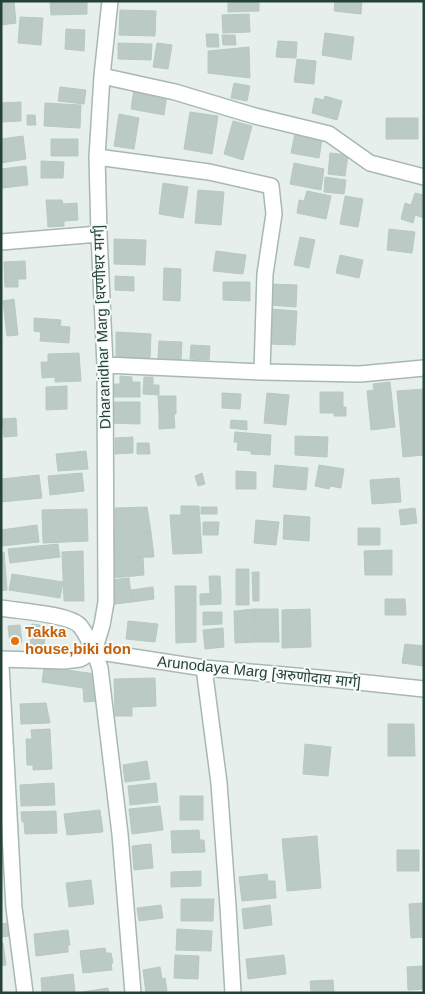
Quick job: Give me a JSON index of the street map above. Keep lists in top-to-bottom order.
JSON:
{
  "streets": {
    "street": ["Dharanidhar Marg [धरणीधर मार्ग]", "Arunodaya Marg [अरुणोदा‍य मार्ग]"]
  },
  "crossings": [
    ["Dharanidhar Marg [धरणीधर मार्ग]", "Arunodaya Marg [अरुणोदा‍य मार्ग]"]
  ],
  "places": ["Takka house,biki don"]
}
